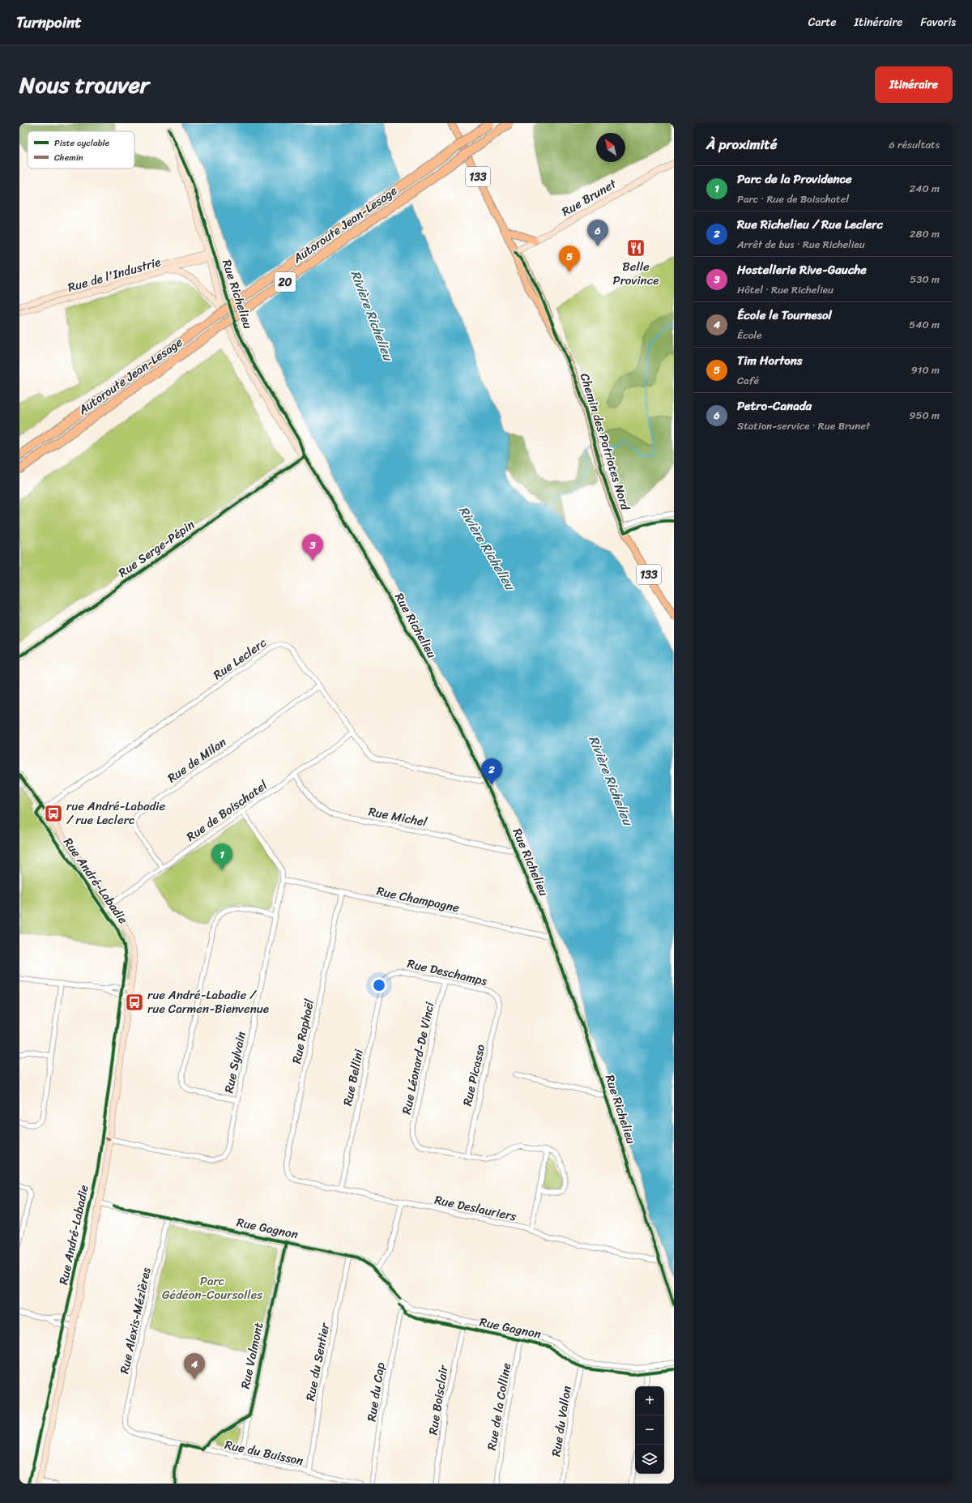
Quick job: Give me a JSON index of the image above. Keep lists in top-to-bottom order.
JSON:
{
  "streets": {
    "highway": ["Autoroute Jean-Lesage", "20"],
    "main road": ["133", "Chemin des Patriotes Nord"],
    "street": [
      "Rue Brunet",
      "Rue de l'Industrie",
      "Rue Richelieu",
      "Rue Serge-Pépin",
      "Rue Leclerc",
      "Rue de Milan",
      "Rue de Boischatel",
      "Rue Michel",
      "Rue André-Labadie",
      "Rue Champagne",
      "Rue Deschamps",
      "Rue Raphaël",
      "Rue Léonard-De Vinci",
      "Rue Sylvain",
      "Rue Picasso",
      "Rue Bellini",
      "Rue Deslauriers",
      "Rue Gagnon",
      "Rue Alexis-Mézières",
      "Rue Valmont",
      "Rue du Sentier",
      "Rue du Cap",
      "Rue Boisclair",
      "Rue de la Colline",
      "Rue du Vallon",
      "Rue du Buisson"
    ]
  },
  "crossings": [
    ["Rue Brunet", "Chemin des Patriotes Nord"],
    ["Rue de l'Industrie", "Rue Richelieu"],
    ["Rue Richelieu", "Rue Serge-Pépin"],
    ["Rue Richelieu", "Rue Leclerc"],
    ["Rue Richelieu", "Rue Michel"],
    ["Rue Richelieu", "Rue Champagne"],
    ["Rue Richelieu", "Rue Deslauriers"],
    ["Rue Leclerc", "Rue de Milan"],
    ["Rue Leclerc", "Rue de Boischatel"],
    ["Rue Leclerc", "Rue André-Labadie"],
    ["Rue de Milan", "Rue de Boischatel"],
    ["Rue de Boischatel", "Rue Michel"],
    ["Rue de Boischatel", "Rue André-Labadie"],
    ["Rue de Boischatel", "Rue Sylvain"],
    ["Rue André-Labadie", "Rue Sylvain"],
    ["Rue André-Labadie", "Rue Gagnon"],
    ["Rue Champagne", "Rue Raphaël"],
    ["Rue Champagne", "Rue Sylvain"],
    ["Rue Deschamps", "Rue Léonard-De Vinci"],
    ["Rue Deschamps", "Rue Picasso"],
    ["Rue Deschamps", "Rue Bellini"],
    ["Rue Raphaël", "Rue Deslauriers"],
    ["Rue Léonard-De Vinci", "Rue Picasso"],
    ["Rue Bellini", "Rue Deslauriers"],
    ["Rue Gagnon", "Rue Alexis-Mézières"],
    ["Rue Gagnon", "Rue Valmont"],
    ["Rue Gagnon", "Rue du Sentier"],
    ["Rue Gagnon", "Rue du Cap"],
    ["Rue Gagnon", "Rue Boisclair"],
    ["Rue Gagnon", "Rue de la Colline"],
    ["Rue Gagnon", "Rue du Vallon"],
    ["Rue Alexis-Mézières", "Rue du Buisson"],
    ["Rue Valmont", "Rue du Buisson"],
    ["Rue du Sentier", "Rue du Buisson"]
  ],
  "water": ["Rivière Richelieu"],
  "parks": ["Parc Gédéon-Coursolles"],
  "places": {
    "restaurant": ["Belle Province"],
    "bus stop": ["rue André-Labadie / rue Leclerc", "rue André-Labadie / rue Carmen-Bienvenue"]
  },
  "legend": ["Piste cyclable", "Chemin"],
  "north": "top left",
  "page": {
    "header": "Turnpoint",
    "nav": ["Carte", "Itinéraire", "Favoris"],
    "title": "Nous trouver",
    "buttons": "Itinéraire",
    "heading": ["À proximité", "6 résultats"],
    "list": [
      {
        "mark": "1",
        "name": "Parc de la Providence",
        "note": "Parc · Rue de Boischatel",
        "value": "240 m"
      },
      {
        "mark": "2",
        "name": "Rue Richelieu / Rue Leclerc",
        "note": "Arrêt de bus · Rue Richelieu",
        "value": "280 m"
      },
      {
        "mark": "3",
        "name": "Hostellerie Rive-Gauche",
        "note": "Hôtel · Rue Richelieu",
        "value": "530 m"
      },
      {
        "mark": "4",
        "name": "École le Tournesol",
        "note": "École",
        "value": "540 m"
      },
      {
        "mark": "5",
        "name": "Tim Hortons",
        "note": "Café",
        "value": "910 m"
      },
      {
        "mark": "6",
        "name": "Petro-Canada",
        "note": "Station-service · Rue Brunet",
        "value": "950 m"
      }
    ],
    "pins": [
      "6",
      "5",
      "3",
      "2",
      "1",
      "4"
    ],
    "map_buttons": ["+", "−"]
  }
}
